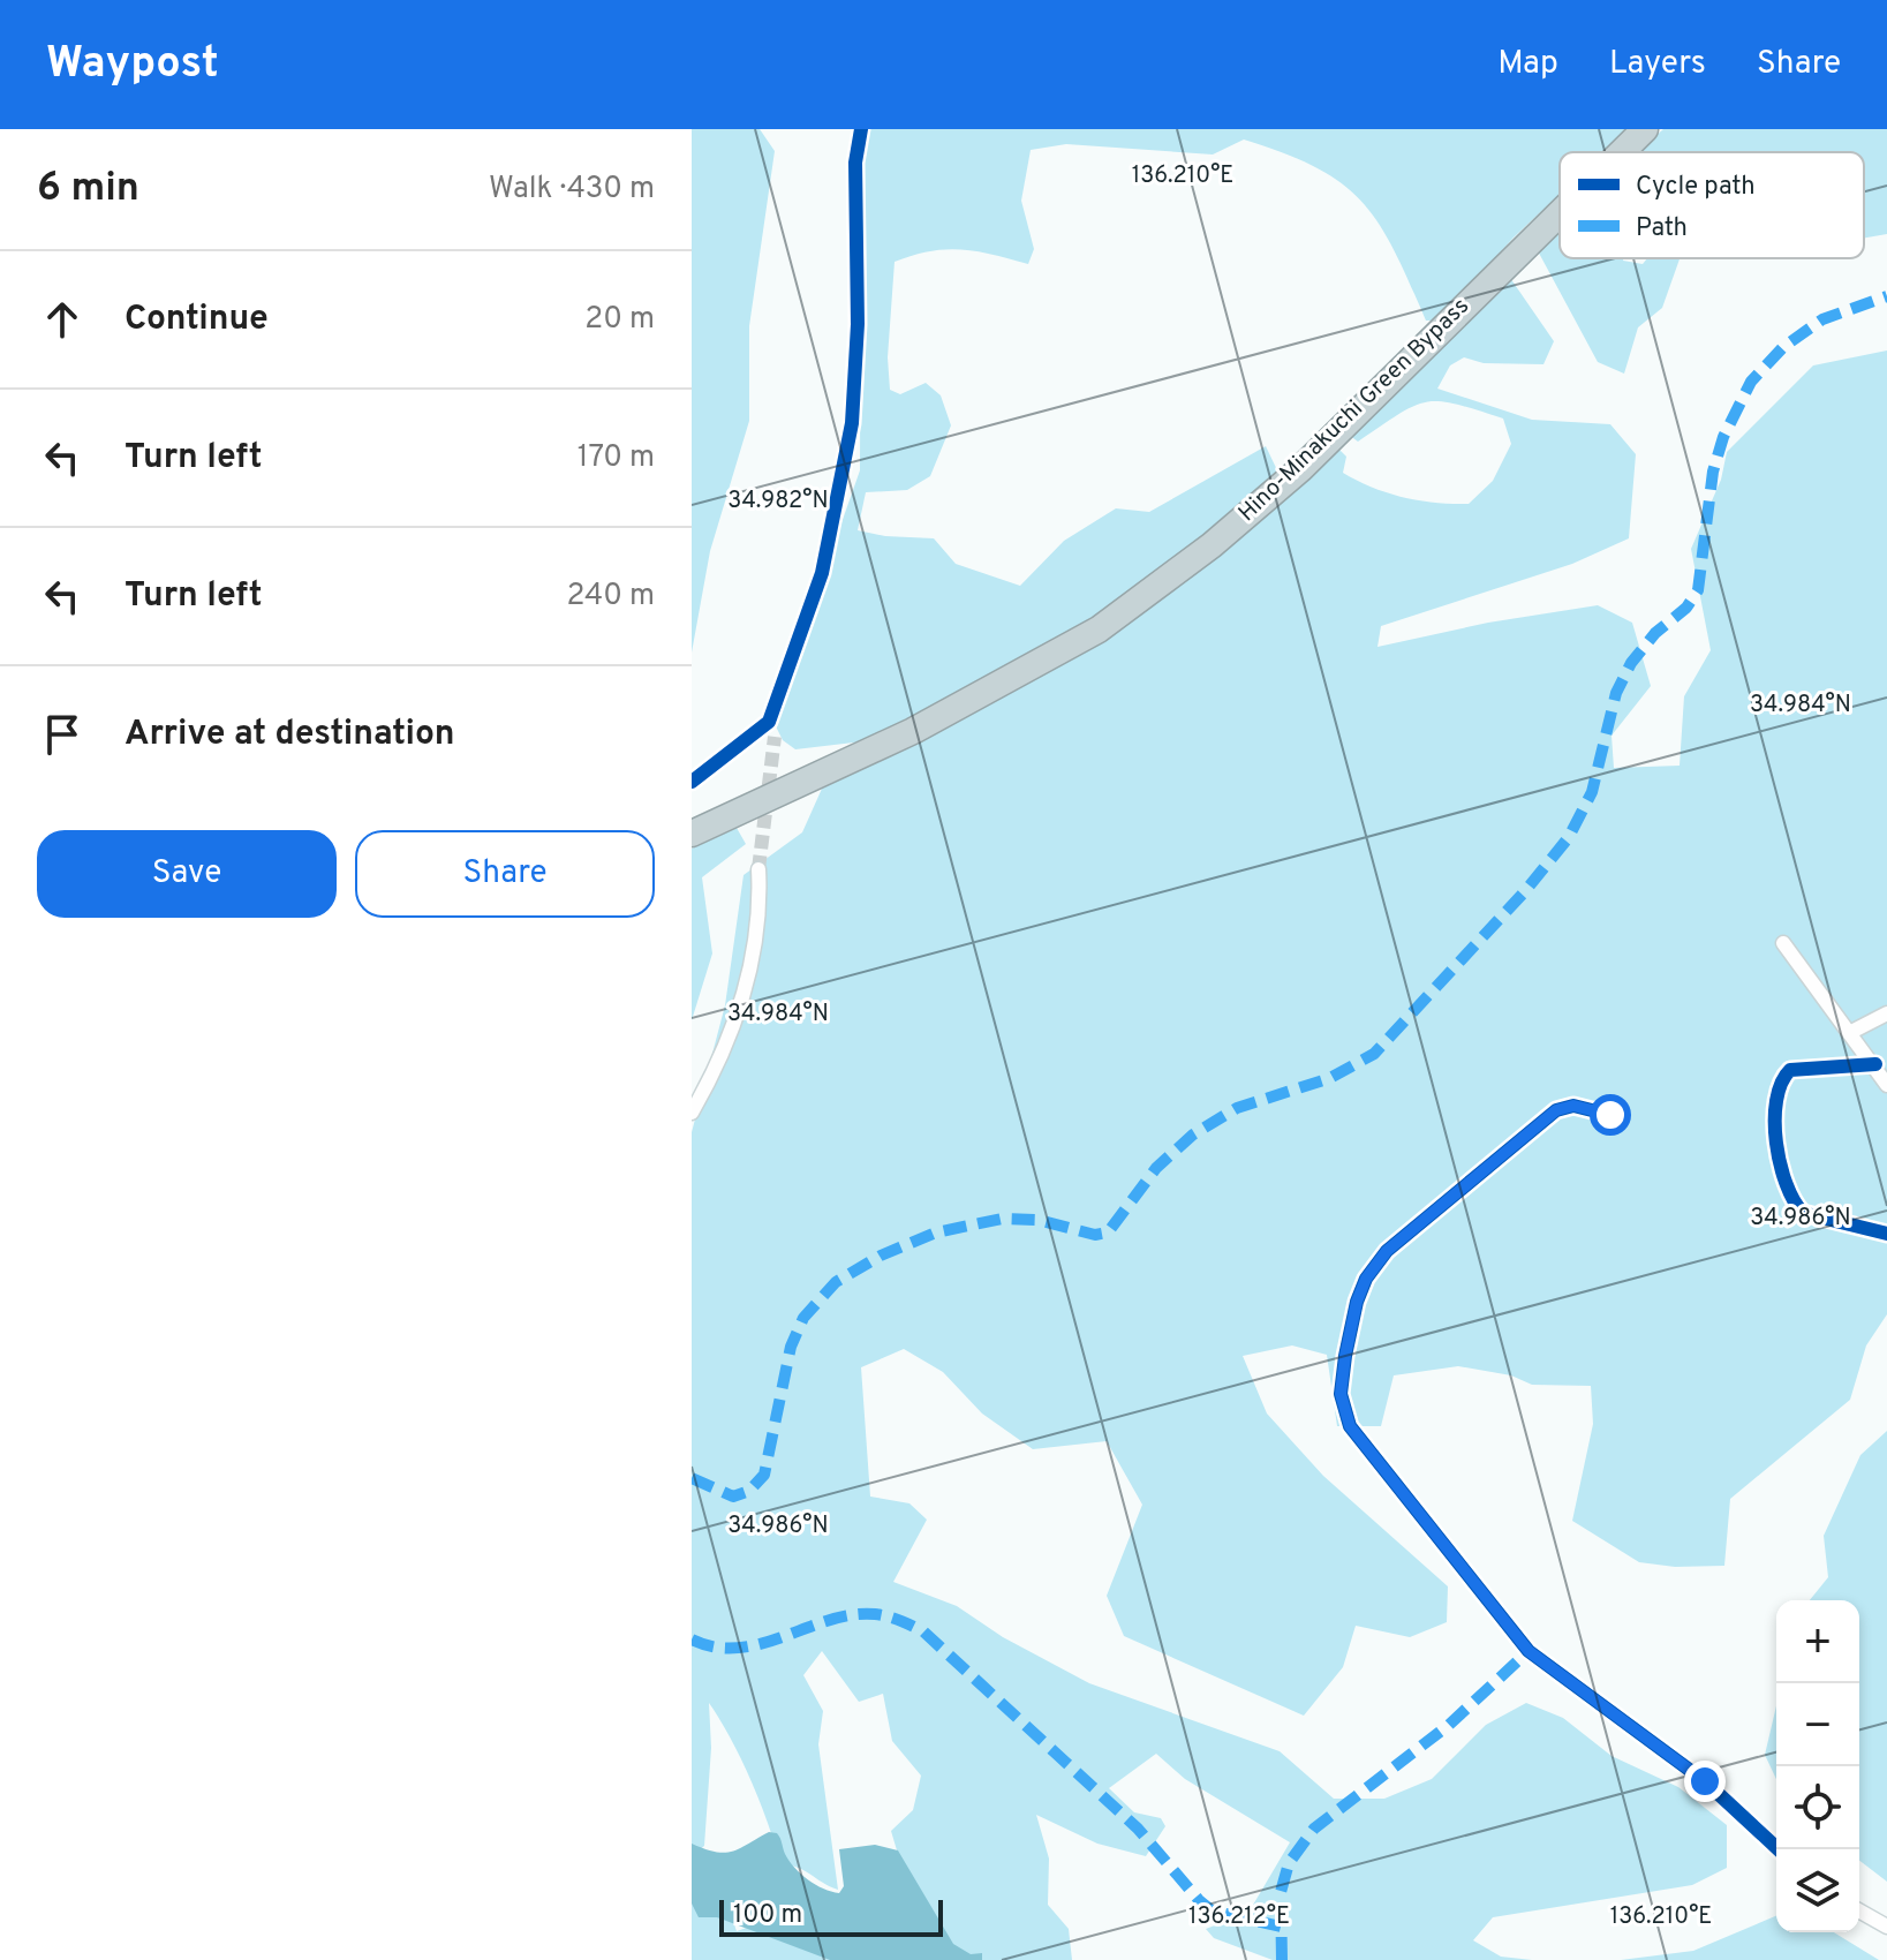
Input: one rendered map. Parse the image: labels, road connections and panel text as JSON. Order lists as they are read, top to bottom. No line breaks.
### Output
{"streets":{"highway":["Hino-Minakuchi Green Bypass"]},"legend":["Cycle path","Path"],"scale_bar":"100 m","page":{"header":"Waypost","nav":["Map","Layers","Share"],"heading":["6 min","Walk · 430 m"],"list":[["Continue","20 m"],["Turn left","170 m"],["Turn left","240 m"],"Arrive at destination"],"buttons":["Save","Share"],"map_buttons":["+","−"],"scale":"100 m"},"coordinates":["136.210°E","34.982°N","34.984°N","34.986°N","136.212°E"]}
